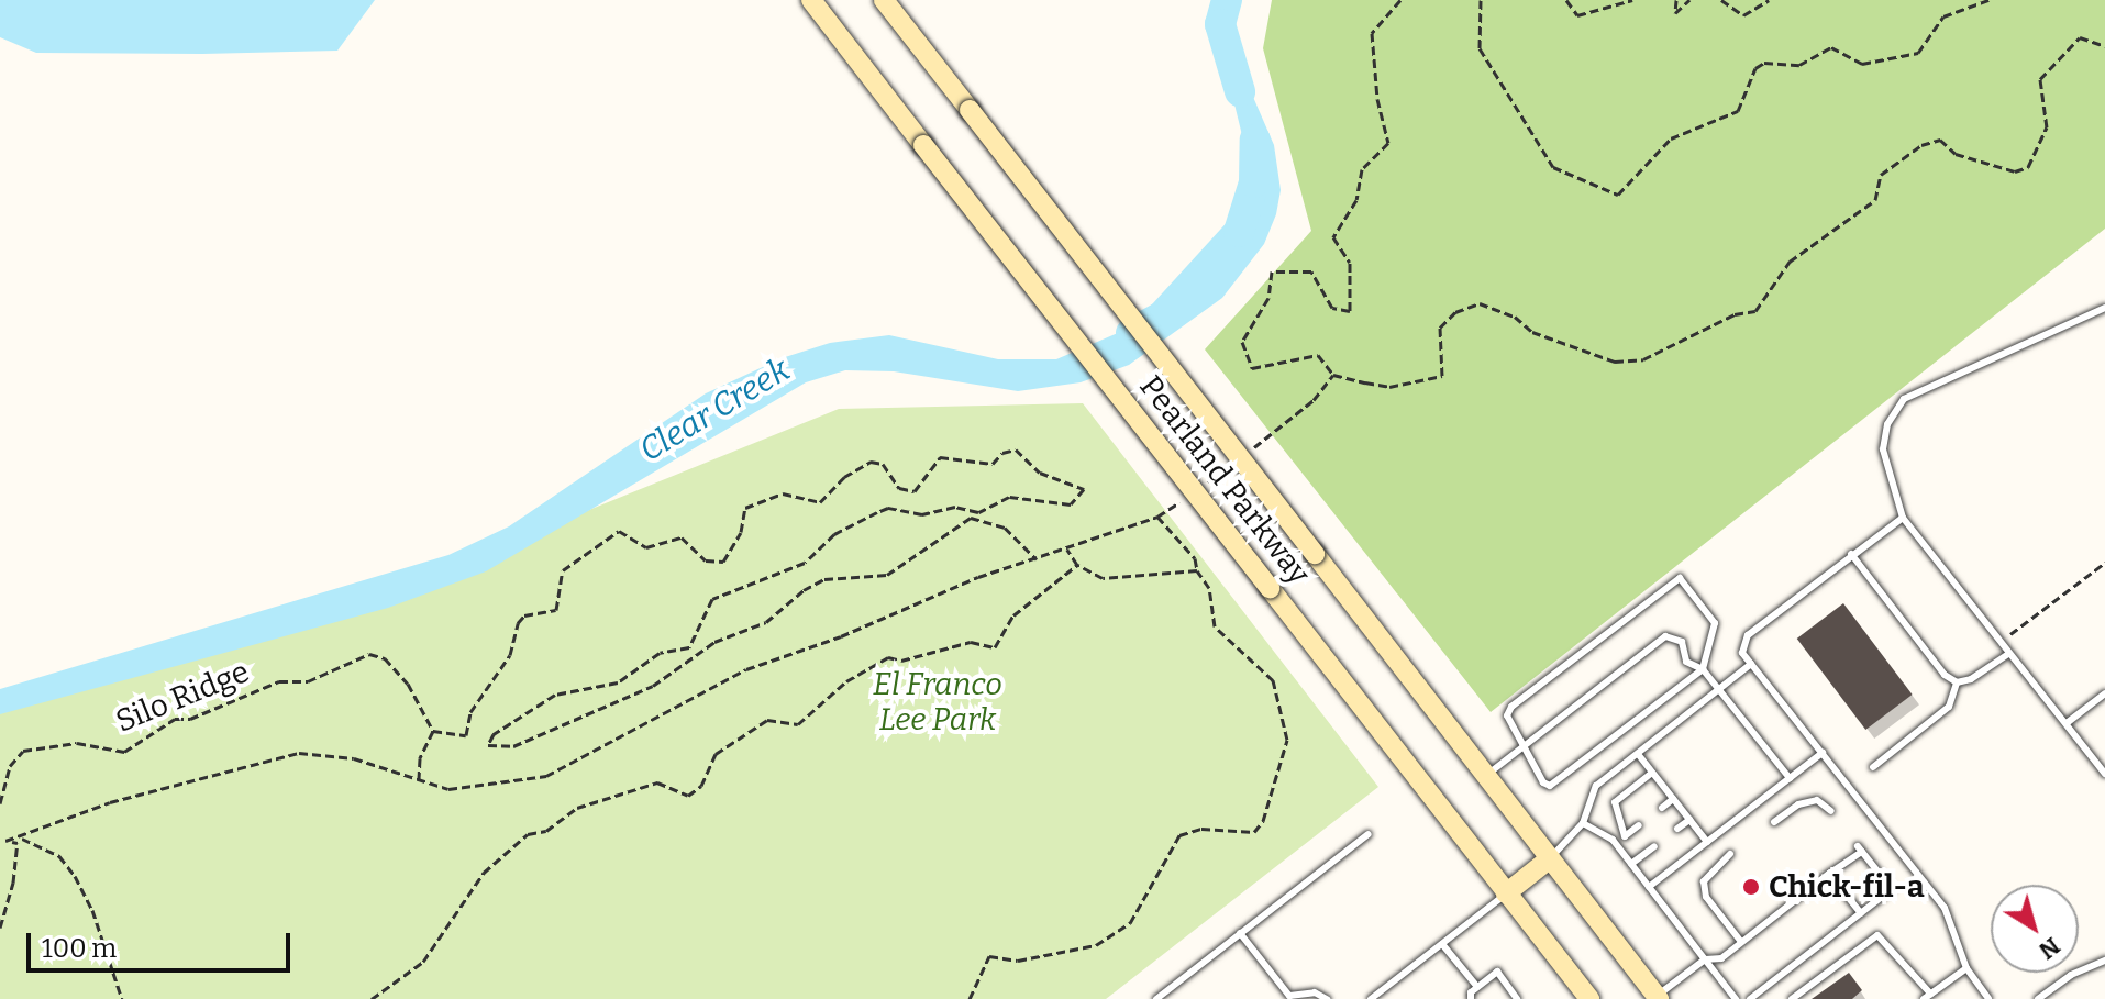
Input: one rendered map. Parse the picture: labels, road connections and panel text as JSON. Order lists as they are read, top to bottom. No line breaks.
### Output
{"streets":{"main road":["Pearland Parkway"],"path":["Silo Ridge"]},"water":["Clear Creek"],"parks":["El Franco Lee Park"],"places":["Chick-fil-a"],"scale_bar":"100 m","north":"bottom right"}
